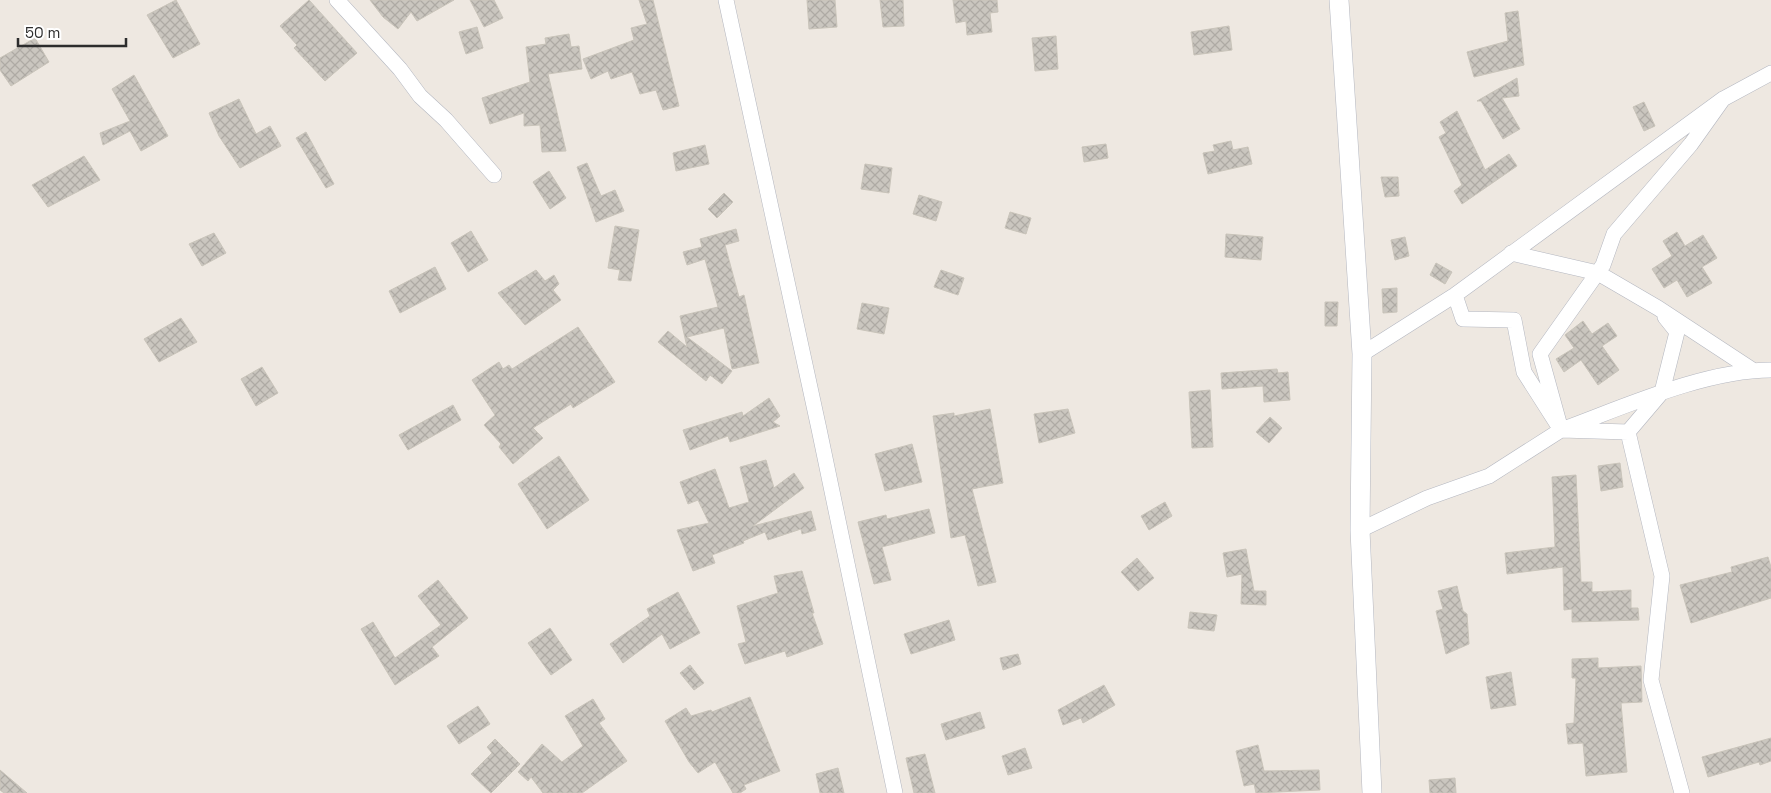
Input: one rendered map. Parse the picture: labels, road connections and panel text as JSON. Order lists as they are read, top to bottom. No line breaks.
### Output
{"scale_bar":"50 m"}
